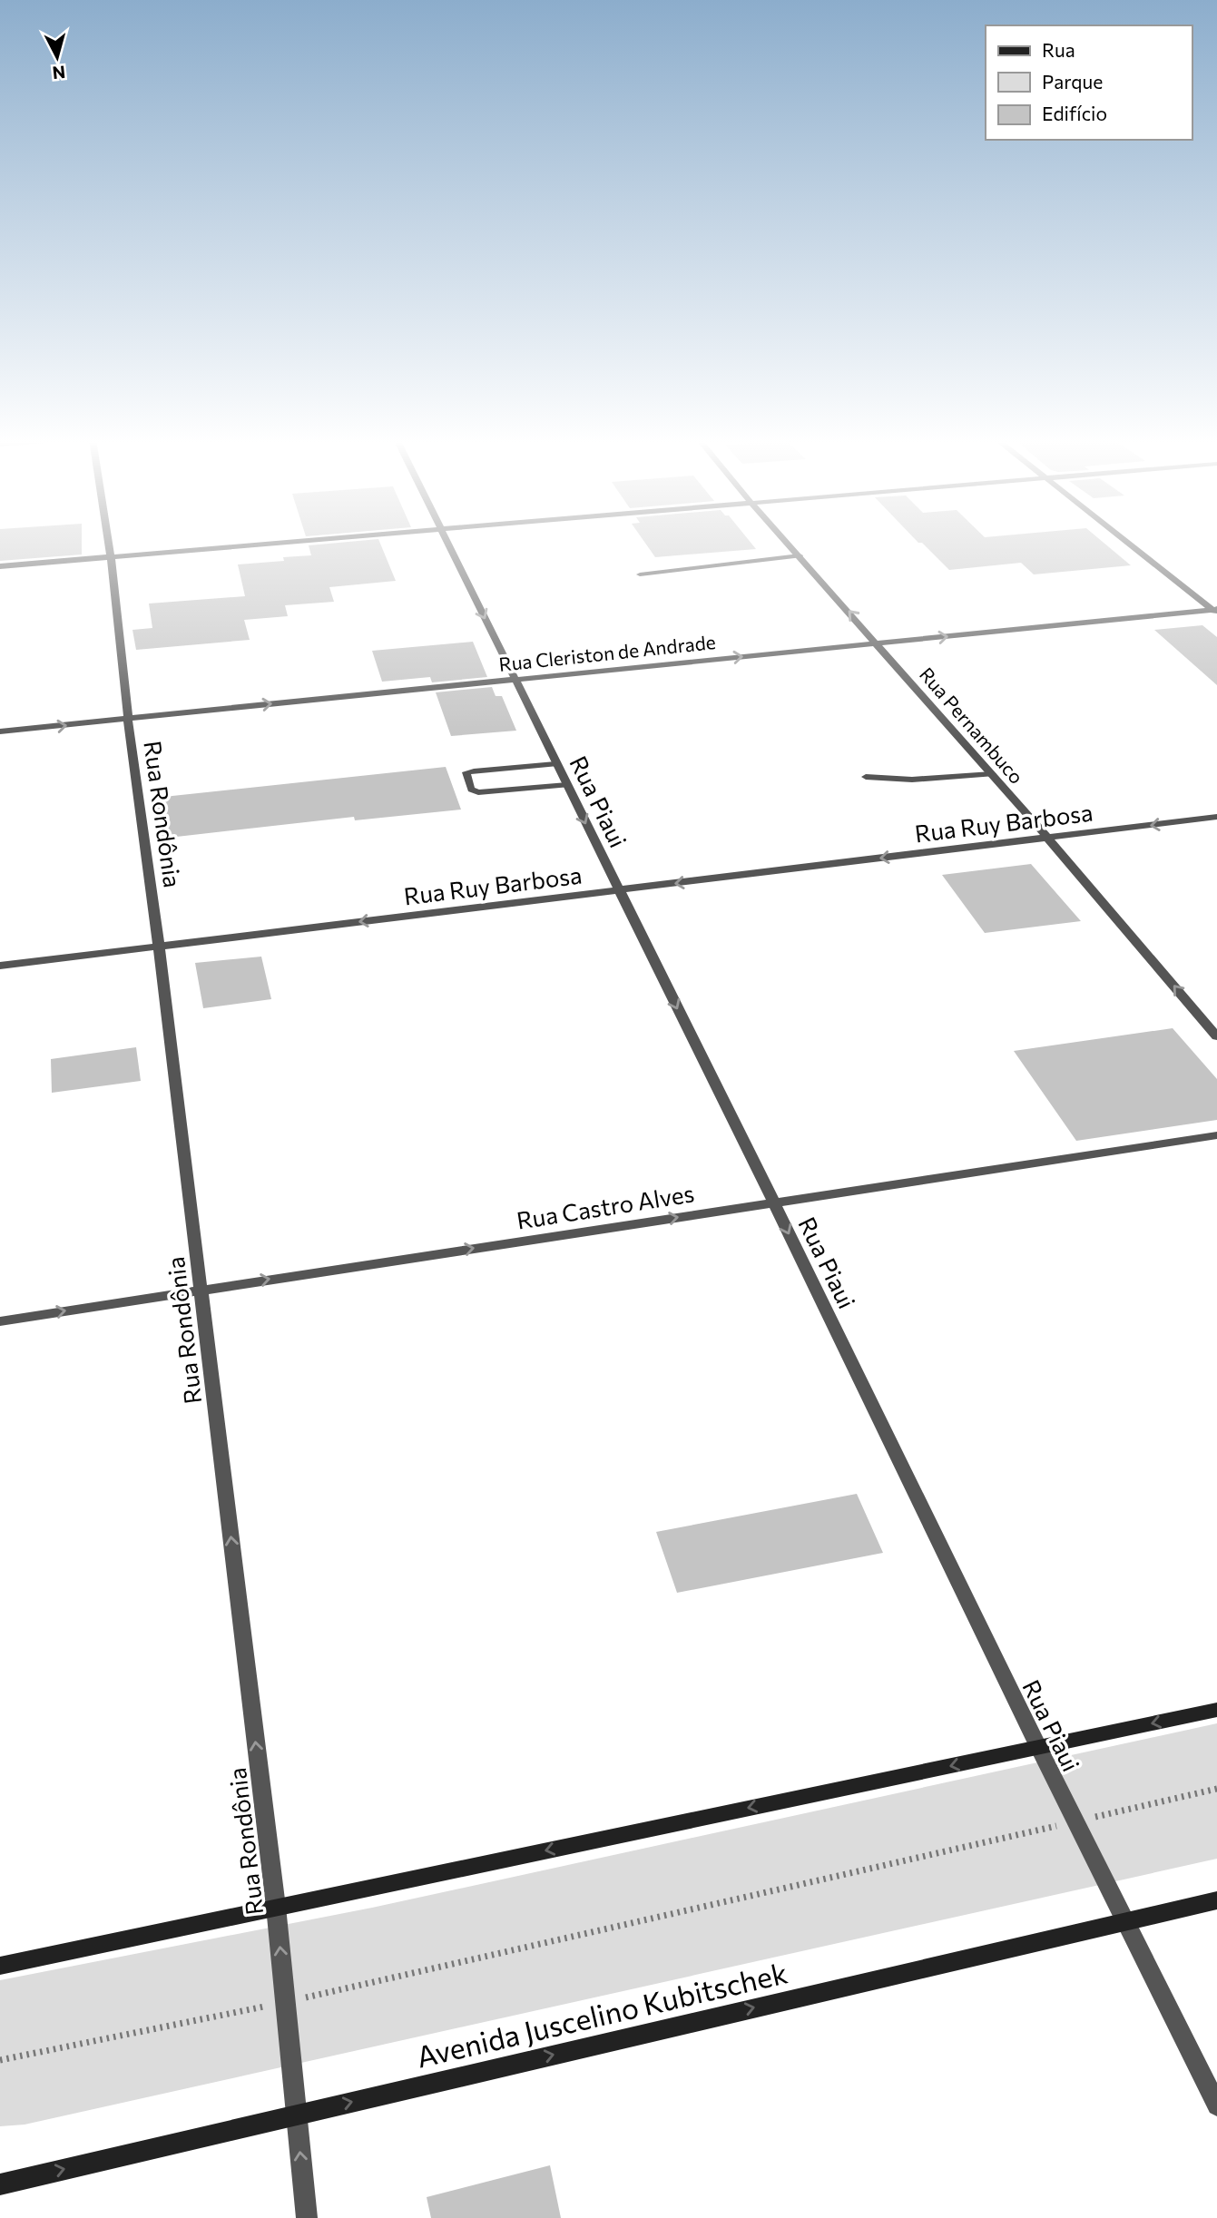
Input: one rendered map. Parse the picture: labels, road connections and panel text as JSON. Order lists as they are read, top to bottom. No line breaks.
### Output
{"streets":{"main road":["Avenida Juscelino Kubitschek"],"street":["Rua Cleriston de Andrade","Rua Pernambuco","Rua Piaui","Rua Rondônia","Rua Ruy Barbosa","Rua Castro Alves"]},"crossings":[["Rua Cleriston de Andrade","Rua Pernambuco"],["Rua Cleriston de Andrade","Rua Piaui"],["Rua Cleriston de Andrade","Rua Rondônia"],["Rua Pernambuco","Rua Ruy Barbosa"],["Rua Piaui","Rua Ruy Barbosa"],["Rua Piaui","Rua Castro Alves"],["Rua Piaui","Avenida Juscelino Kubitschek"],["Rua Rondônia","Rua Ruy Barbosa"],["Rua Rondônia","Rua Castro Alves"],["Rua Rondônia","Avenida Juscelino Kubitschek"]],"one_way":["Rua Cleriston de Andrade","Rua Pernambuco","Rua Piaui","Rua Rondônia","Rua Ruy Barbosa","Rua Castro Alves","Avenida Juscelino Kubitschek"],"legend":["Rua","Parque","Edifício"],"north":"bottom"}
